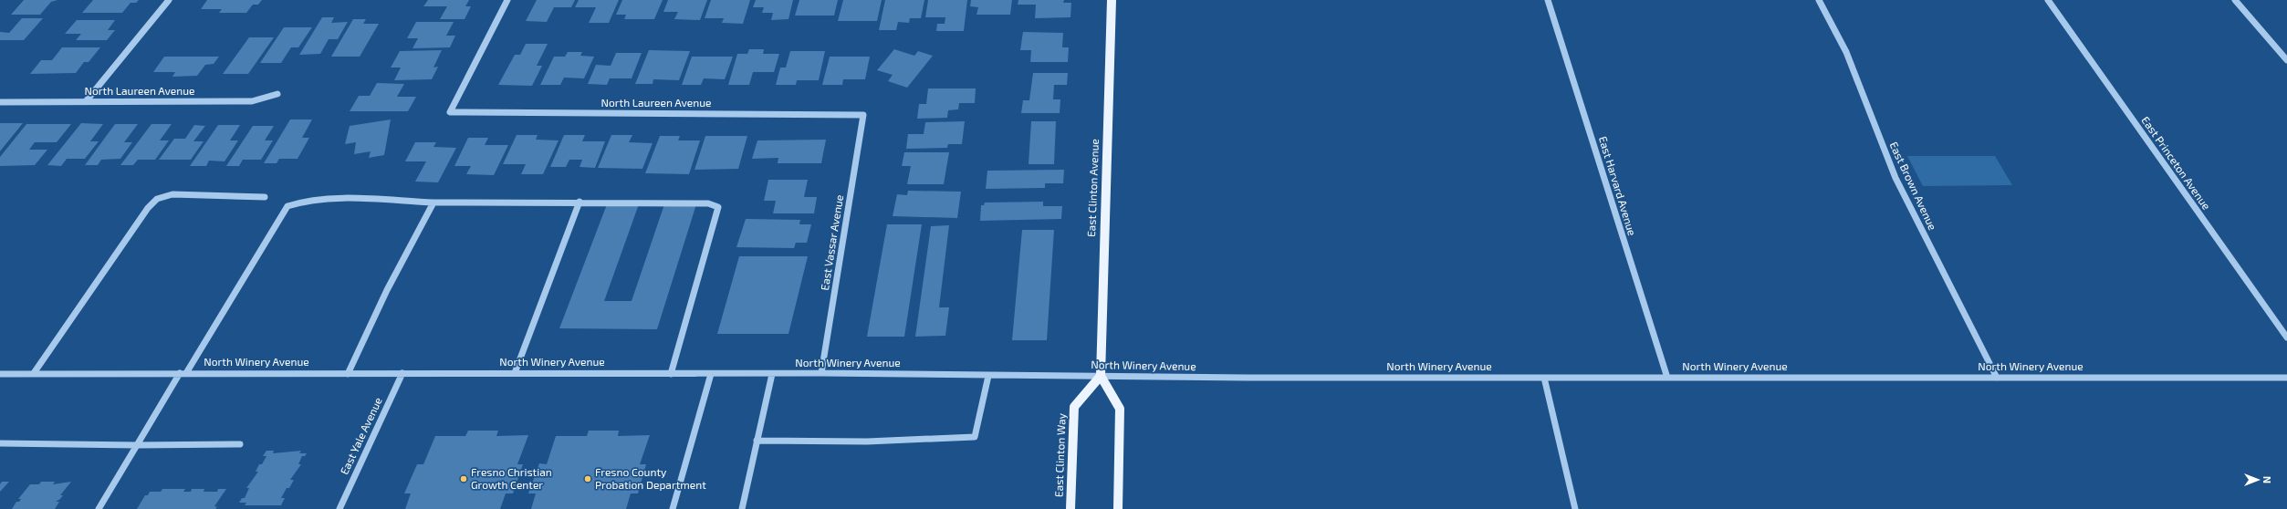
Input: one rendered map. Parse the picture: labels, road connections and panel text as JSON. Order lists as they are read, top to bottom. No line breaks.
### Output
{"streets":{"main road":["East Clinton Avenue","East Clinton Way"],"street":["North Laureen Avenue","East Princeton Avenue","East Harvard Avenue","East Brown Avenue","East Vassar Avenue","North Winery Avenue","East Yale Avenue"]},"crossings":[["North Laureen Avenue","East Vassar Avenue"],["East Harvard Avenue","North Winery Avenue"],["East Brown Avenue","North Winery Avenue"],["East Clinton Avenue","North Winery Avenue"],["East Clinton Avenue","East Clinton Way"],["East Vassar Avenue","North Winery Avenue"],["North Winery Avenue","East Yale Avenue"],["North Winery Avenue","East Clinton Way"]],"places":["Fresno Christian Growth Center","Fresno County Probation Department"],"north":"right"}
